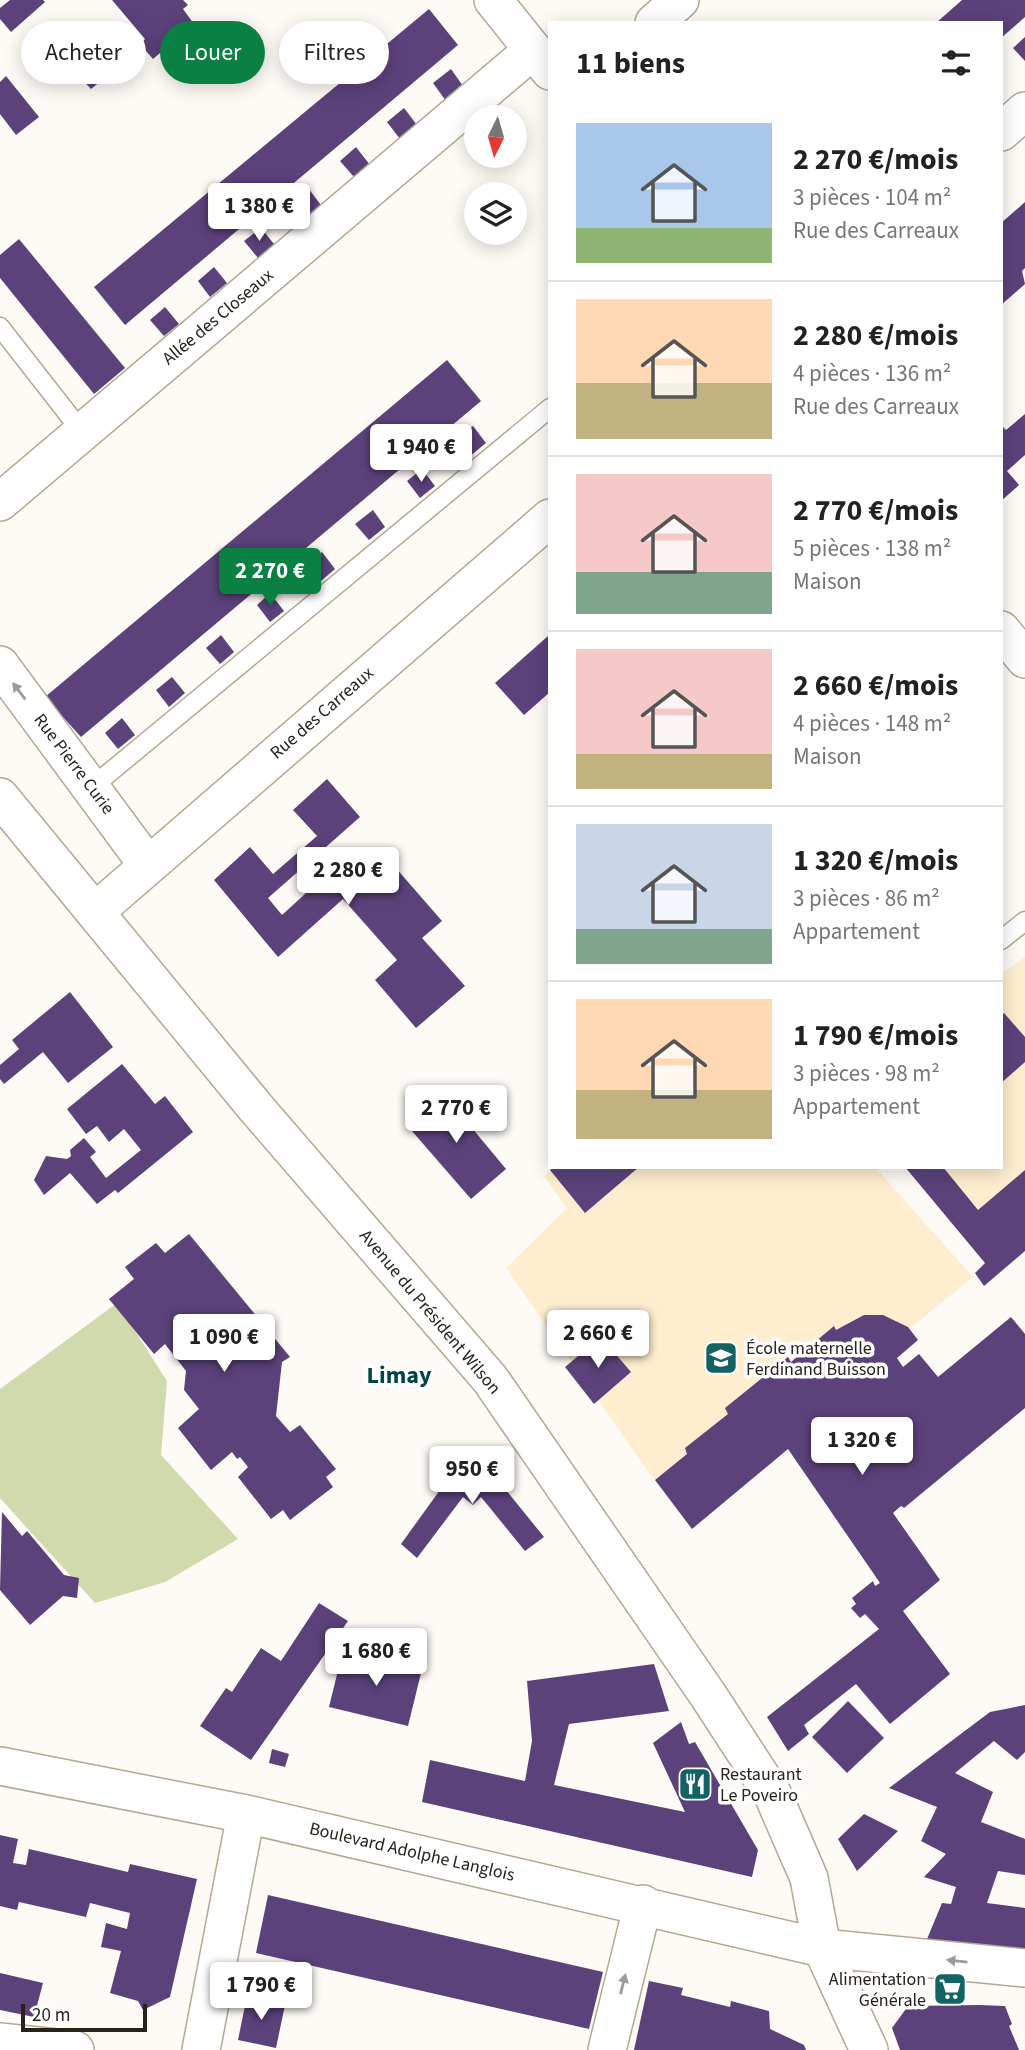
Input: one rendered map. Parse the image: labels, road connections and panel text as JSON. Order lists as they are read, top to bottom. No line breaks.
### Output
{"streets":{"street":["Allée des Closeaux","Rue des Carreaux","Rue Pierre Curie","Avenue du Président Wilson","Boulevard Adolphe Langlois"]},"crossings":[["Rue des Carreaux","Rue Pierre Curie"],["Rue des Carreaux","Avenue du Président Wilson"],["Avenue du Président Wilson","Boulevard Adolphe Langlois"]],"one_way":["Rue Pierre Curie"],"districts":["Limay"],"places":{"school or university":["École maternelle Ferdinand Buisson"],"restaurant":["Restaurant Le Poveiro"],"supermarket":["Alimentation Générale"]},"scale_bar":"20 m","north":"bottom","page":{"chip":["Acheter","Louer","Filtres"],"heading":"11 biens","list":[{"name":"2 270 €/mois","note":"3 pièces · 104 m² · Rue des Carreaux"},{"name":"2 280 €/mois","note":"4 pièces · 136 m² · Rue des Carreaux"},{"name":"2 770 €/mois","note":"5 pièces · 138 m² · Maison"},{"name":"2 660 €/mois","note":"4 pièces · 148 m² · Maison"},{"name":"1 320 €/mois","note":"3 pièces · 86 m² · Appartement"},{"name":"1 790 €/mois","note":"3 pièces · 98 m² · Appartement"}],"price":["1 380 €","1 940 €","2 270 €","2 280 €","2 770 €","2 660 €","1 090 €","1 320 €","950 €","1 680 €","1 790 €"],"scale":"20 m"}}
